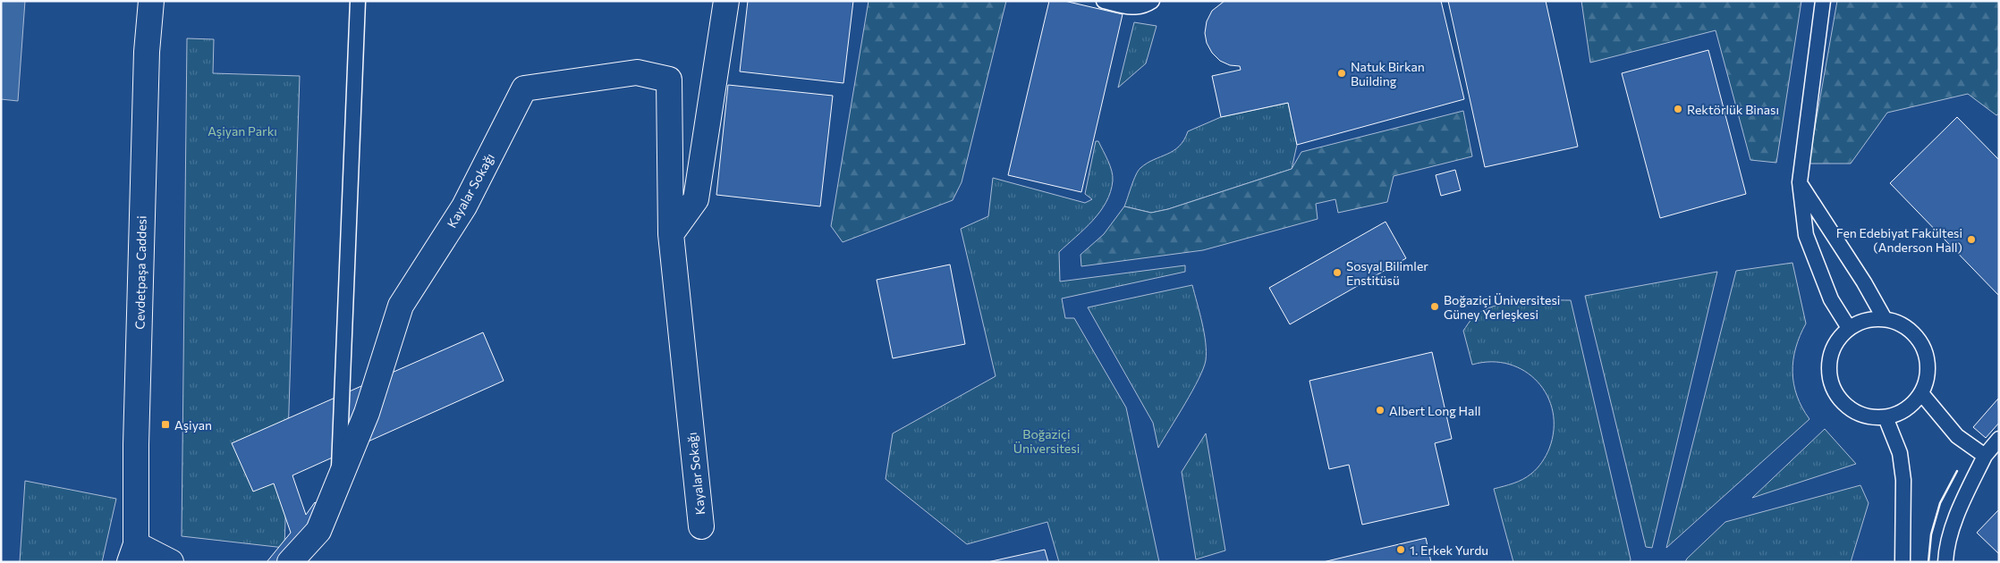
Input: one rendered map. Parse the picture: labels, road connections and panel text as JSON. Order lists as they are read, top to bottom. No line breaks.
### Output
{"streets":{"street":["Kayalar Sokağı","Cevdetpaşa Caddesi"]},"parks":["Aşiyan Parkı","Boğaziçi Üniversitesi"],"places":{"other":["Natuk Birkan Building","Rektörlük Binası","Fen Edebiyat Fakültesi (Anderson Hall)","Sosyal Bilimler Enstitüsü","Boğaziçi Üniversitesi Güney Yerleşkesi","Albert Long Hall","1. Erkek Yurdu"],"transit":["Aşiyan"]}}
